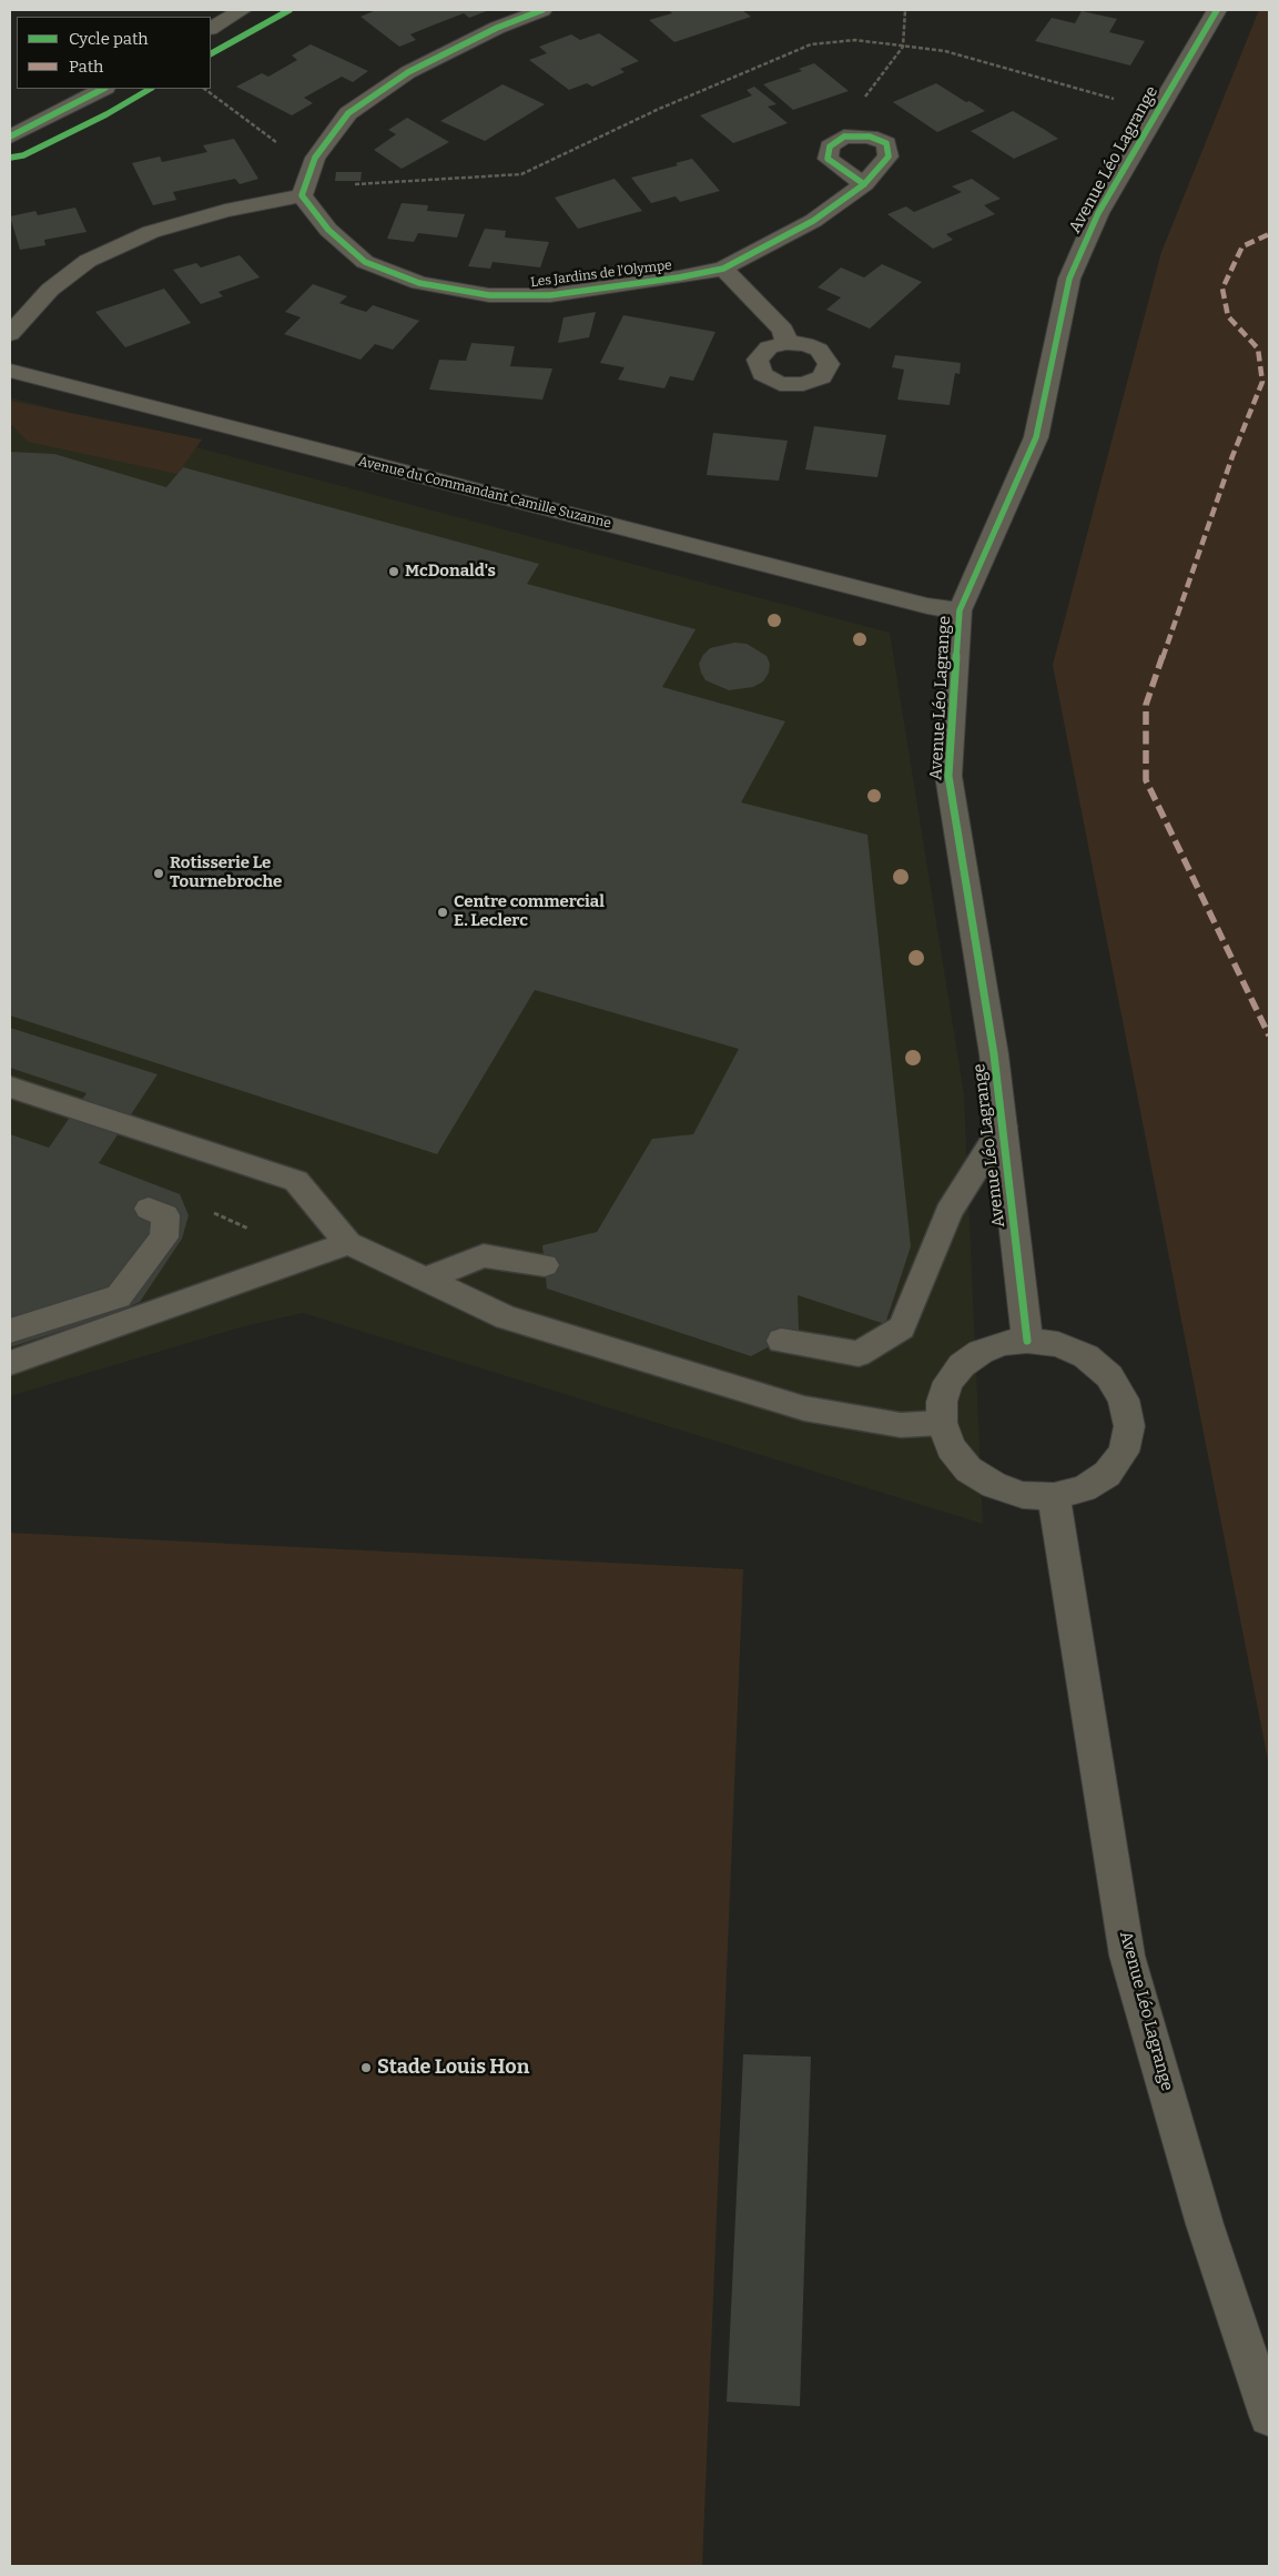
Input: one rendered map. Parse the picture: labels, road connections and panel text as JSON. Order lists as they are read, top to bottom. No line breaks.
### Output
{"streets":{"street":["Avenue Léo Lagrange","Les Jardins de l'Olympe","Avenue du Commandant Camille Suzanne"]},"crossings":[["Avenue Léo Lagrange","Avenue du Commandant Camille Suzanne"]],"places":["McDonald's","Rotisserie Le Tournebroche","Centre commercial E. Leclerc","Stade Louis Hon"],"legend":["Cycle path","Path"]}
